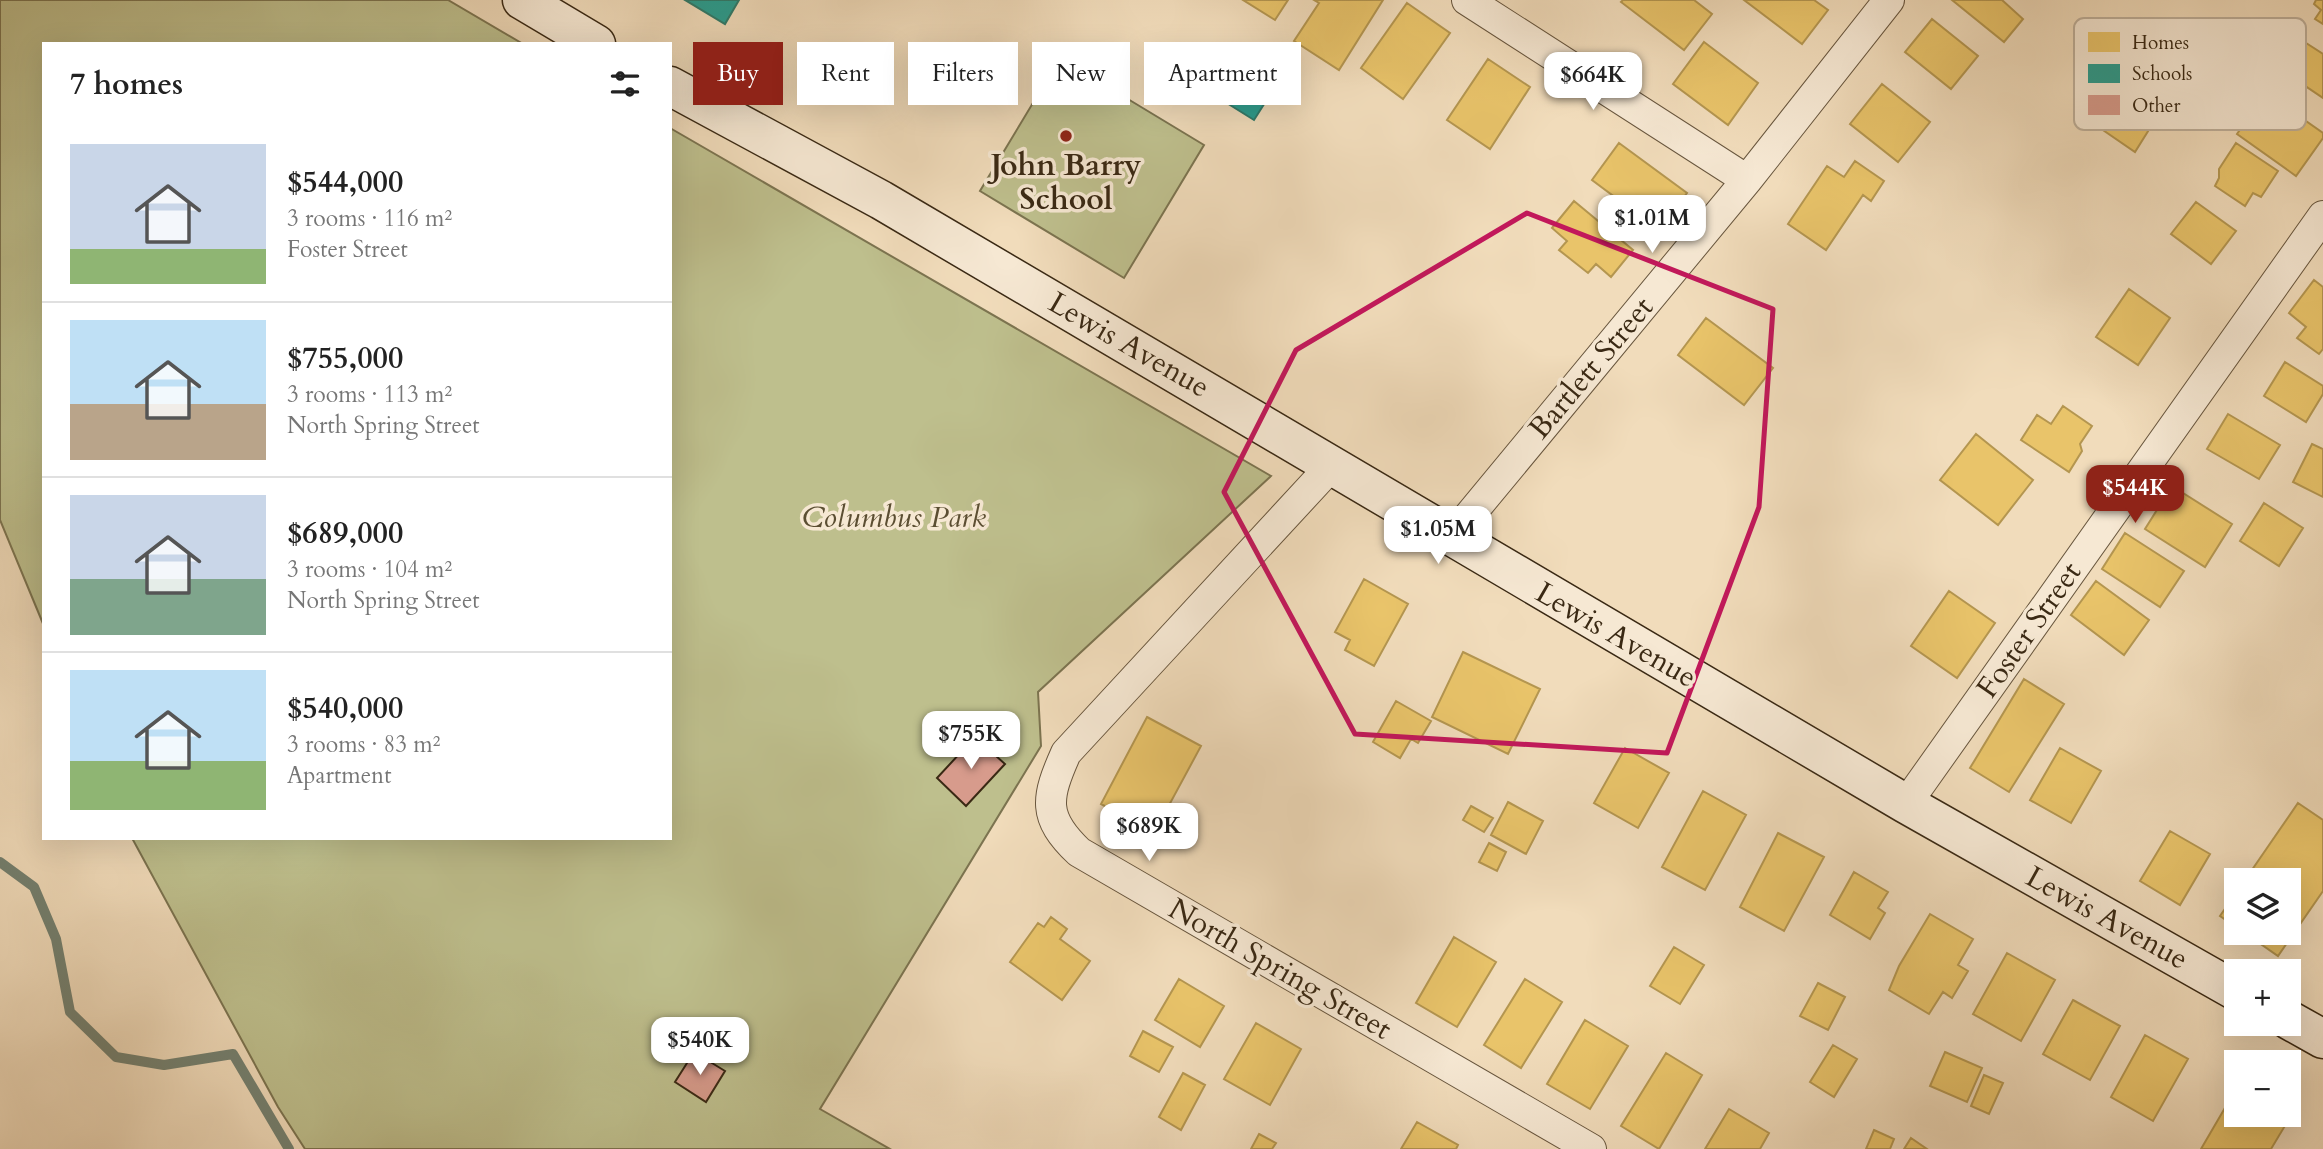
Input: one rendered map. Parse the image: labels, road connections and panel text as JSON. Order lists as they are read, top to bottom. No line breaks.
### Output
{"streets":{"main road":["Lewis Avenue"],"street":["Bartlett Street","Foster Street","North Spring Street"]},"crossings":[["Lewis Avenue","Bartlett Street"],["Lewis Avenue","Foster Street"],["Lewis Avenue","North Spring Street"]],"parks":["Columbus Park"],"places":["John Barry School"],"legend":["Homes","Schools","Other"],"page":{"chip":["Buy","Rent","Filters","New","Apartment"],"heading":"7 homes","price":["$664K","$1.01M","$544K","$1.05M","$755K","$689K","$540K"],"list":[{"name":"$544,000","note":"3 rooms · 116 m² · Foster Street"},{"name":"$755,000","note":"3 rooms · 113 m² · North Spring Street"},{"name":"$689,000","note":"3 rooms · 104 m² · North Spring Street"},{"name":"$540,000","note":"3 rooms · 83 m² · Apartment"}],"map_buttons":["+","−"]}}
